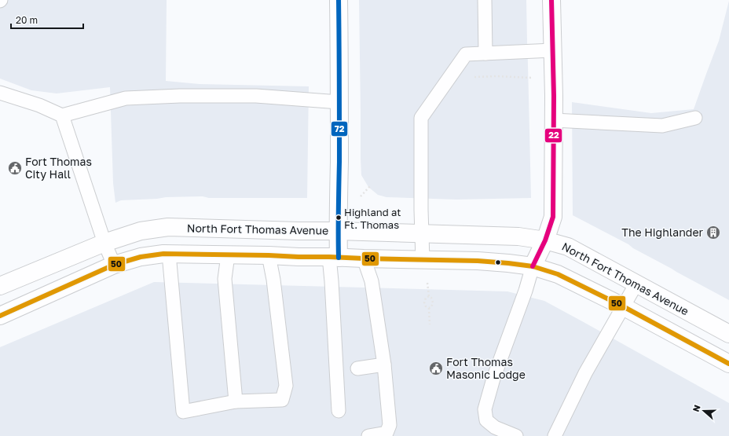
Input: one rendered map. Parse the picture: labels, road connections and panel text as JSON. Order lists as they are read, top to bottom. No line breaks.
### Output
{"streets":{"main road":["North Fort Thomas Avenue"]},"places":{"public building":["Fort Thomas City Hall","Fort Thomas Masonic Lodge"],"other":["Highland at Ft. Thomas"],"building":["The Highlander"]},"lines":["transit line 72","transit line 22","transit line 50"],"scale_bar":"20 m","north":"left"}
